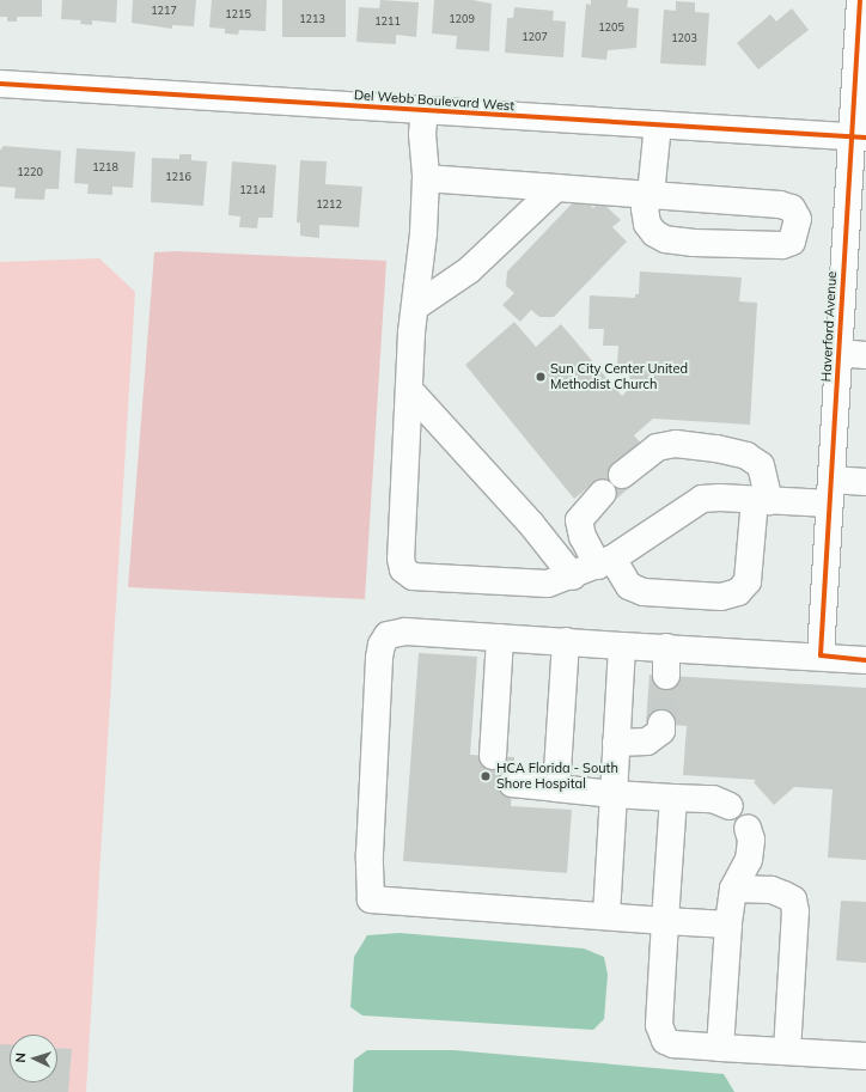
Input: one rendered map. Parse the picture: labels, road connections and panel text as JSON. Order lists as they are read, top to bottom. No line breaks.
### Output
{"streets":{"street":["Del Webb Boulevard West","Haverford Avenue"]},"crossings":[["Del Webb Boulevard West","Haverford Avenue"]],"places":["Sun City Center United Methodist Church","HCA Florida - South Shore Hospital"],"house_numbers":["1217","1215","1213","1209","1211","1205","1207","1203","1218","1220","1216","1214","1212"],"north":"left"}
